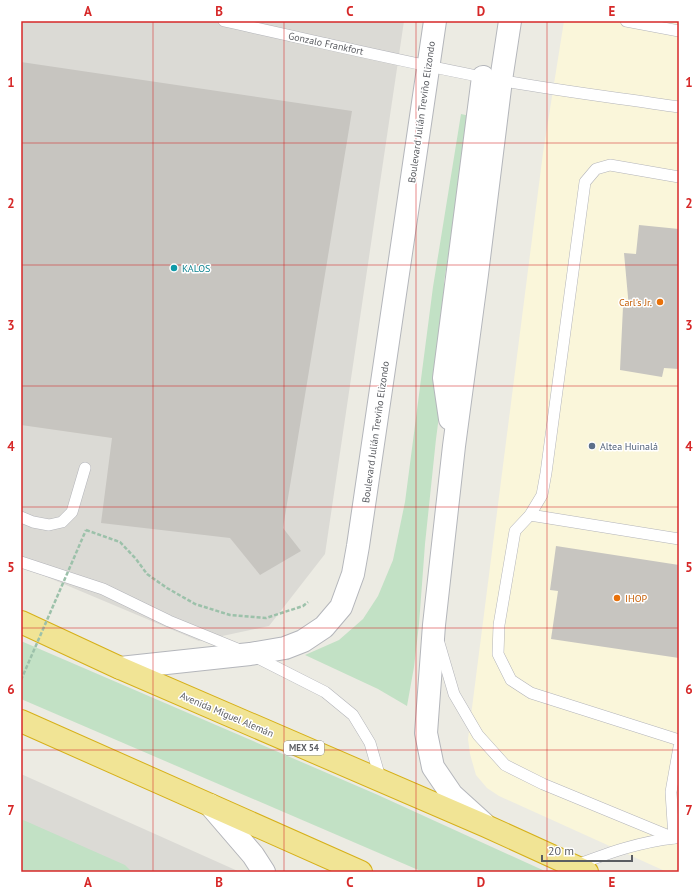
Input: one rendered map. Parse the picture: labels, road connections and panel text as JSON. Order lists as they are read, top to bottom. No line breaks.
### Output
{"streets":{"highway":["Avenida Miguel Alemán","MEX 54"],"main road":["Boulevard Julián Treviño Elizondo"],"lane":["Gonzalo Frankfort"]},"crossings":[["Gonzalo Frankfort","Boulevard Julián Treviño Elizondo"],["Boulevard Julián Treviño Elizondo","Avenida Miguel Alemán"]],"places":["KALOS","Carl's Jr.","Altea Huinalá","IHOP"],"scale_bar":"20 m","grid":{"columns":["A","B","C","D","E"],"rows":["1","2","3","4","5","6","7"]}}
